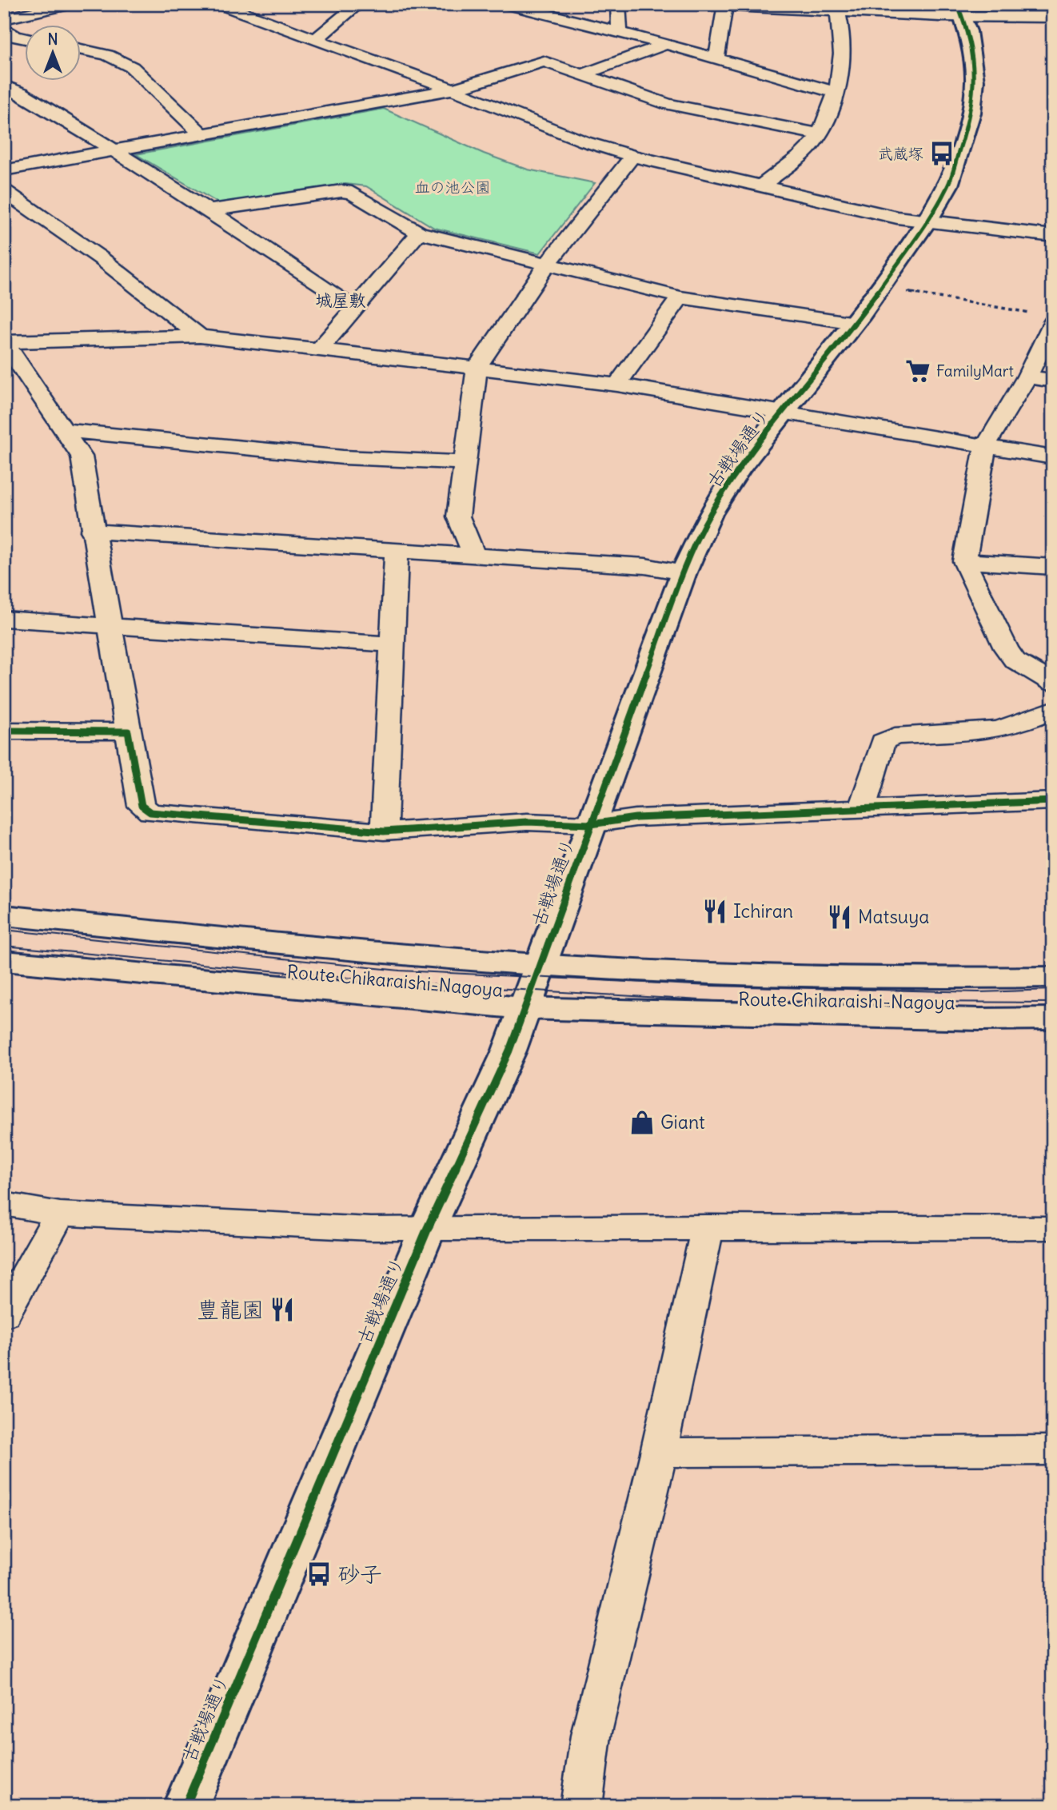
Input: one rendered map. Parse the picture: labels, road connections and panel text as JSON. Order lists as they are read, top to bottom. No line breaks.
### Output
{"streets":{"street":["古戦場通り","Route Chikaraishi-Nagoya"]},"crossings":[["古戦場通り","Route Chikaraishi-Nagoya"]],"districts":["城屋敷"],"parks":["血の池公園"],"places":{"bus stop":["武蔵塚","砂子"],"supermarket":["FamilyMart"],"restaurant":["Ichiran","Matsuya","豊龍園"],"shop":["Giant"]},"north":"top"}
